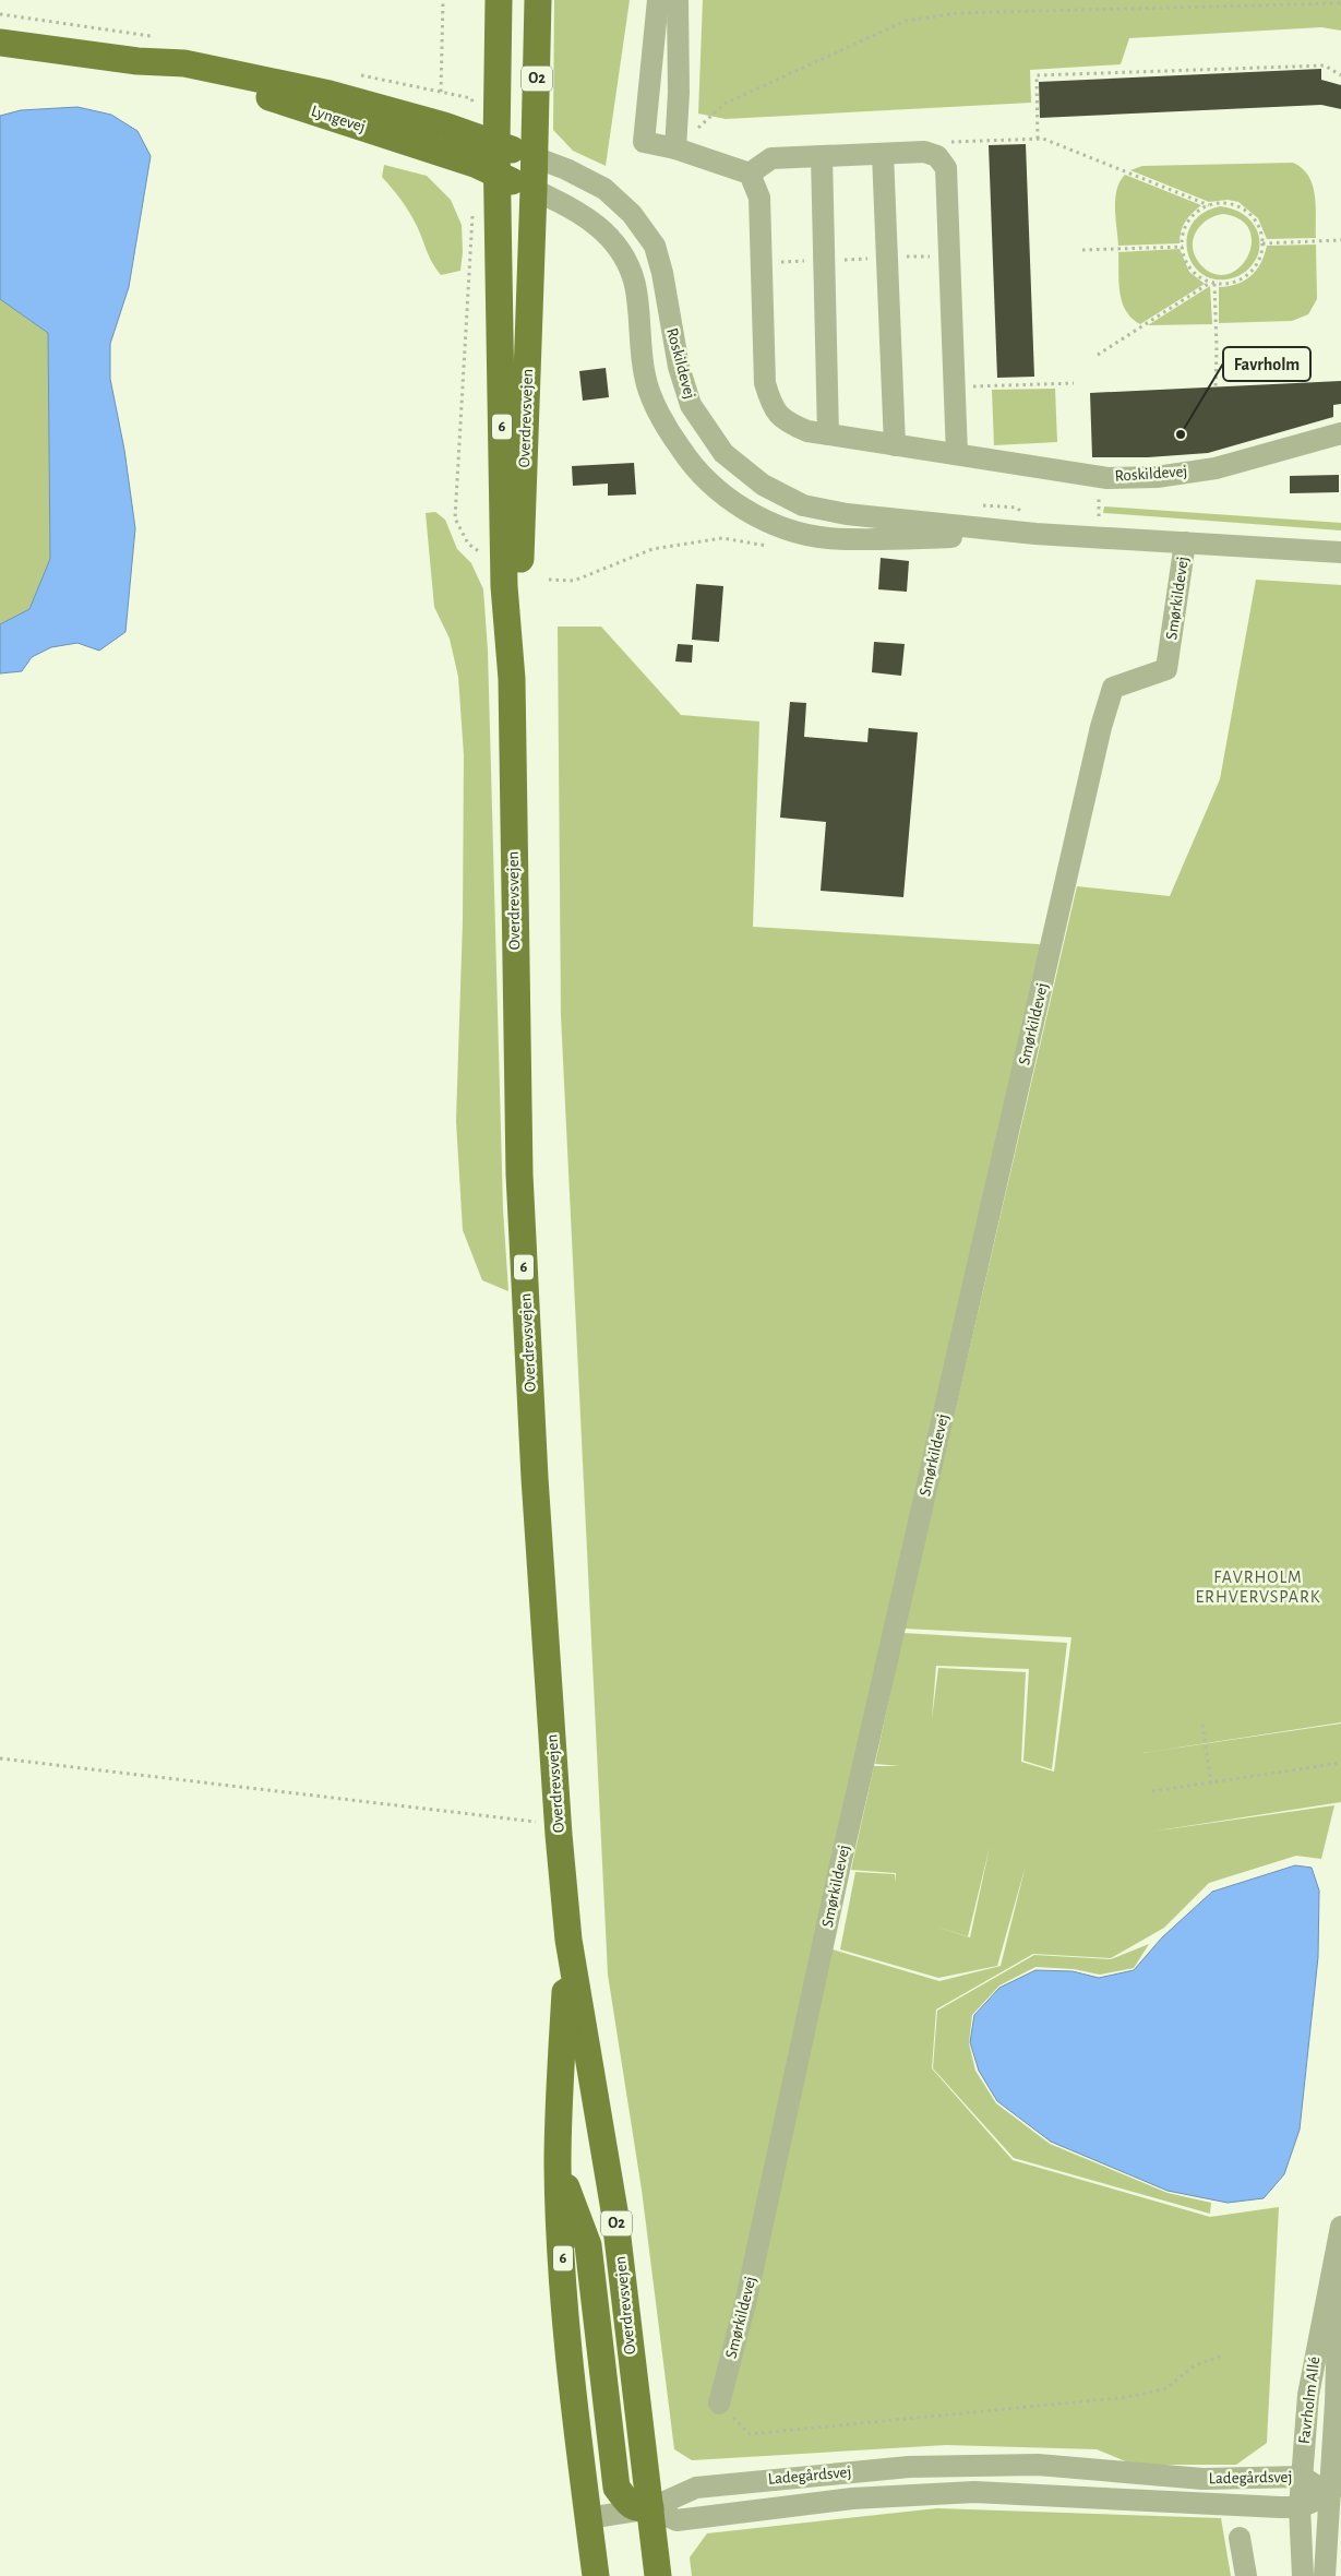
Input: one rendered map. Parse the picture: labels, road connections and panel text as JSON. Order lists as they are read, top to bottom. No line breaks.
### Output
{"streets":{"main road":["O2","Lyngevej","Overdrevsvejen","6"],"street":["Roskildevej","Smørkildevej","Favrholm Allé","Ladegårdsvej"]},"crossings":[["O2","Lyngevej"],["O2","Roskildevej"],["O2","Overdrevsvejen"],["Lyngevej","Roskildevej"],["Lyngevej","Overdrevsvejen"],["Roskildevej","Overdrevsvejen"],["Roskildevej","Smørkildevej"],["Overdrevsvejen","Ladegårdsvej"],["Favrholm Allé","Ladegårdsvej"]],"districts":["FAVRHOLM ERHVERVSPARK"],"places":["Favrholm"]}
